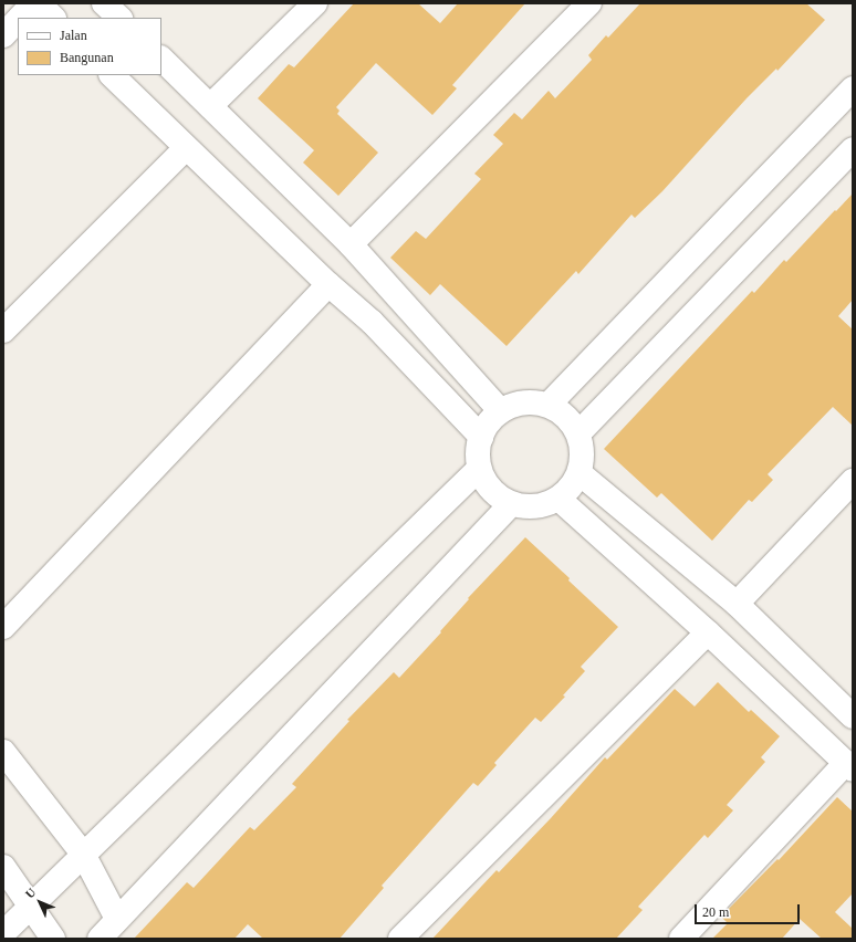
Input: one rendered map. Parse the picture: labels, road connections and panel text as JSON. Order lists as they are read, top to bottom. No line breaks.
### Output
{"legend":["Jalan","Bangunan"],"scale_bar":"20 m","north":"top left"}
